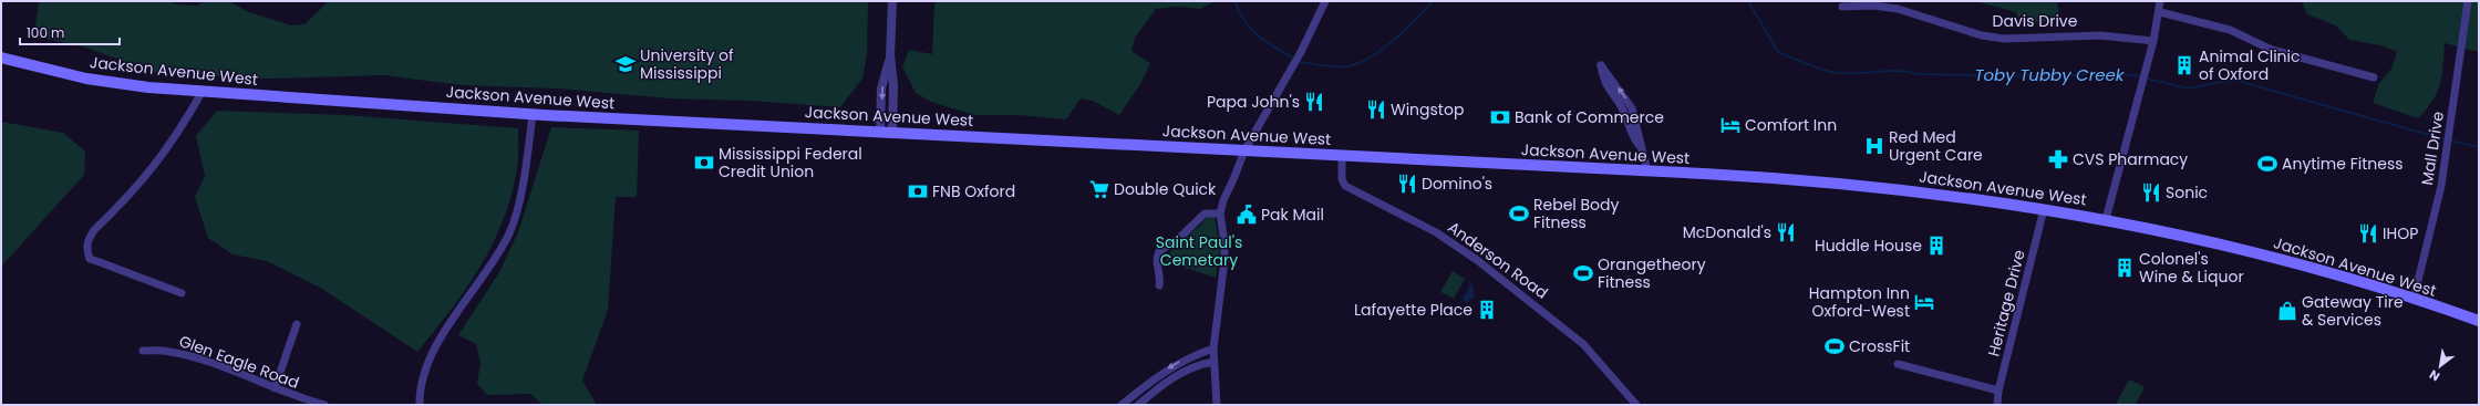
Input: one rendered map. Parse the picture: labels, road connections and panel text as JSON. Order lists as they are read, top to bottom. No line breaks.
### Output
{"streets":{"main road":["Jackson Avenue West"],"street":["Davis Drive","Mall Drive","Anderson Road","Heritage Drive","Glen Eagle Road"]},"crossings":[["Jackson Avenue West","Mall Drive"],["Jackson Avenue West","Anderson Road"],["Jackson Avenue West","Heritage Drive"]],"water":["Toby Tubby Creek"],"parks":["Saint Paul's Cemetary"],"places":{"school or university":["University of Mississippi"],"building":["Animal Clinic of Oxford","Huddle House","Colonel's Wine & Liquor","Lafayette Place"],"restaurant":["Papa John's","Wingstop","Domino's","Sonic","McDonald's","IHOP"],"bank":["Bank of Commerce","Mississippi Federal Credit Union","FNB Oxford"],"hotel":["Comfort Inn","Hampton Inn Oxford-West"],"hospital":["Red Med Urgent Care"],"pharmacy":["CVS Pharmacy"],"sports":["Anytime Fitness","Rebel Body Fitness","Orangetheory Fitness","CrossFit"],"supermarket":["Double Quick"],"public building":["Pak Mail"],"shop":["Gateway Tire & Services"]},"scale_bar":"100 m","north":"bottom left"}
